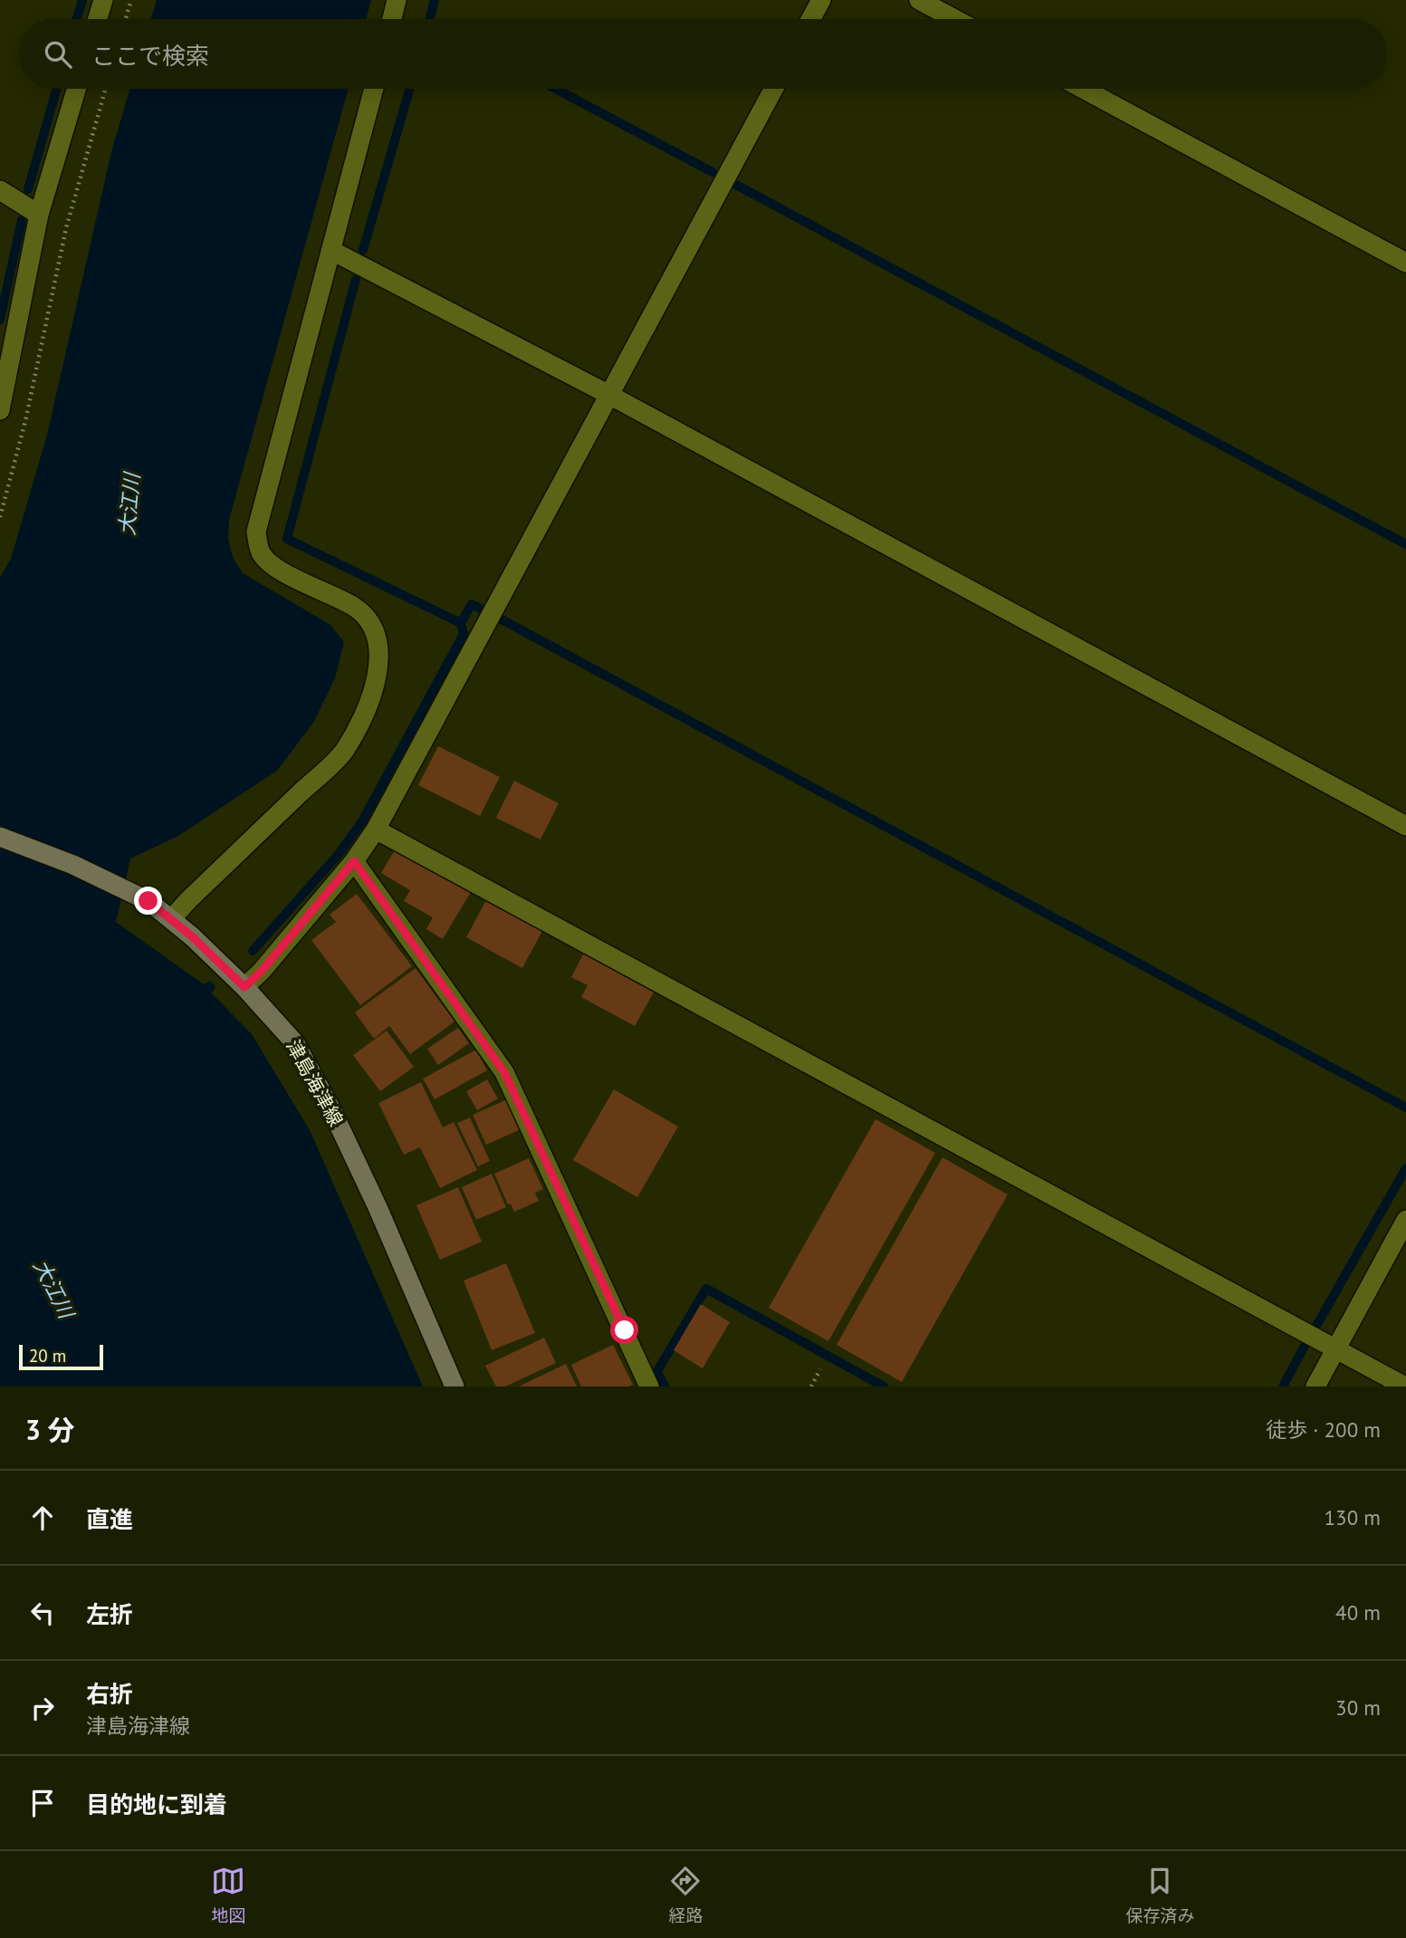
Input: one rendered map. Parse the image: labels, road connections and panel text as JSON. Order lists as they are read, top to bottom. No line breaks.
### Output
{"streets":{"main road":["津島海津線"]},"water":["大江川"],"scale_bar":"20 m","page":{"search":"ここで検索","scale":"20 m","heading":["3 分","徒歩 · 200 m"],"list":[["直進","130 m"],["左折","40 m"],["右折","津島海津線","30 m"],"目的地に到着"],"nav":["地図","経路","保存済み"]}}
